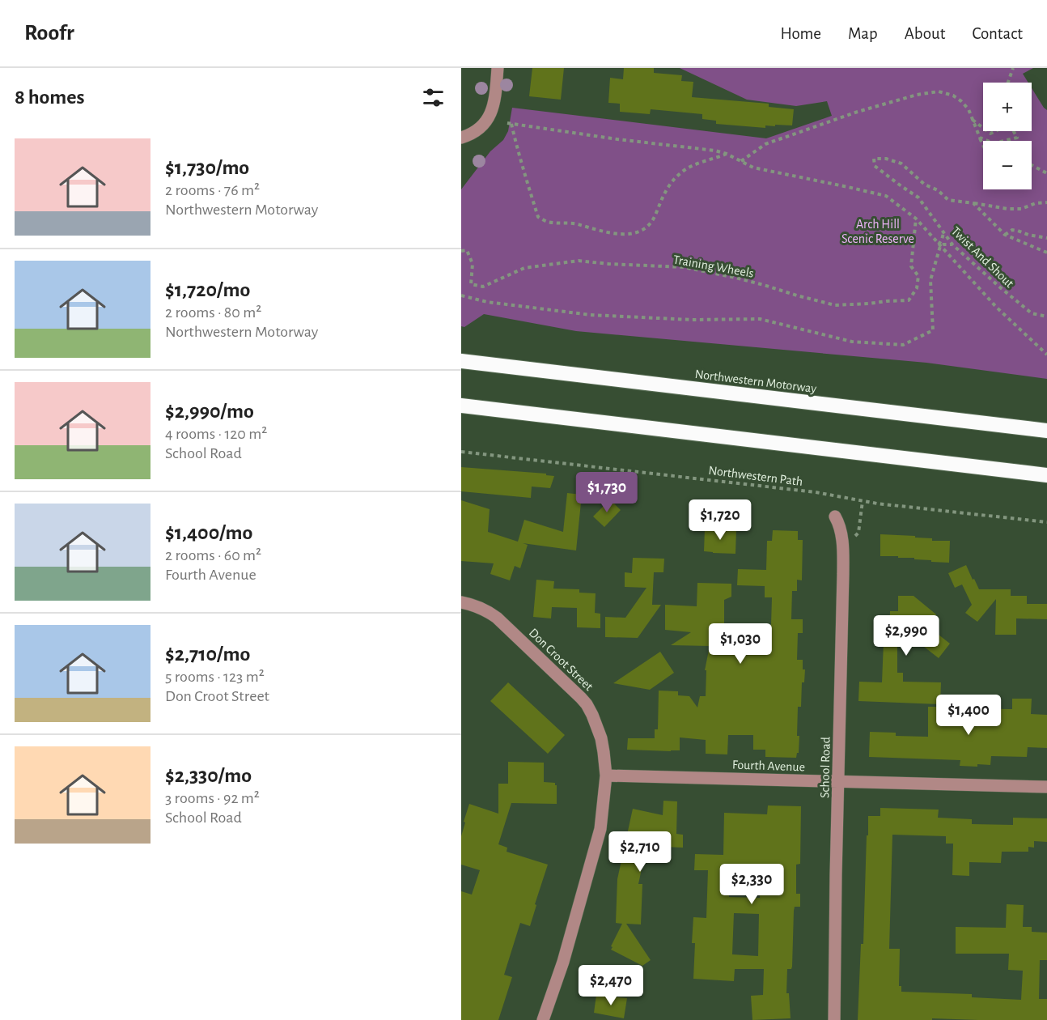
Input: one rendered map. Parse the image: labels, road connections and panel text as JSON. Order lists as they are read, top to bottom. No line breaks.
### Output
{"streets":{"highway":["Northwestern Motorway"],"street":["Don Croot Street","Fourth Avenue","School Road"],"path":["Twist And Shout","Training Wheels","Northwestern Path"]},"crossings":[["Don Croot Street","Fourth Avenue"],["Fourth Avenue","School Road"]],"parks":["Arch Hill Scenic Reserve"],"page":{"header":"Roofr","nav":["Home","Map","About","Contact"],"heading":"8 homes","map_buttons":["+","−"],"list":[{"name":"$1,730/mo","note":"2 rooms · 76 m² · Northwestern Motorway"},{"name":"$1,720/mo","note":"2 rooms · 80 m² · Northwestern Motorway"},{"name":"$2,990/mo","note":"4 rooms · 120 m² · School Road"},{"name":"$1,400/mo","note":"2 rooms · 60 m² · Fourth Avenue"},{"name":"$2,710/mo","note":"5 rooms · 123 m² · Don Croot Street"},{"name":"$2,330/mo","note":"3 rooms · 92 m² · School Road"}],"price":["$1,730","$1,720","$2,990","$1,030","$1,400","$2,710","$2,330","$2,470"]}}
